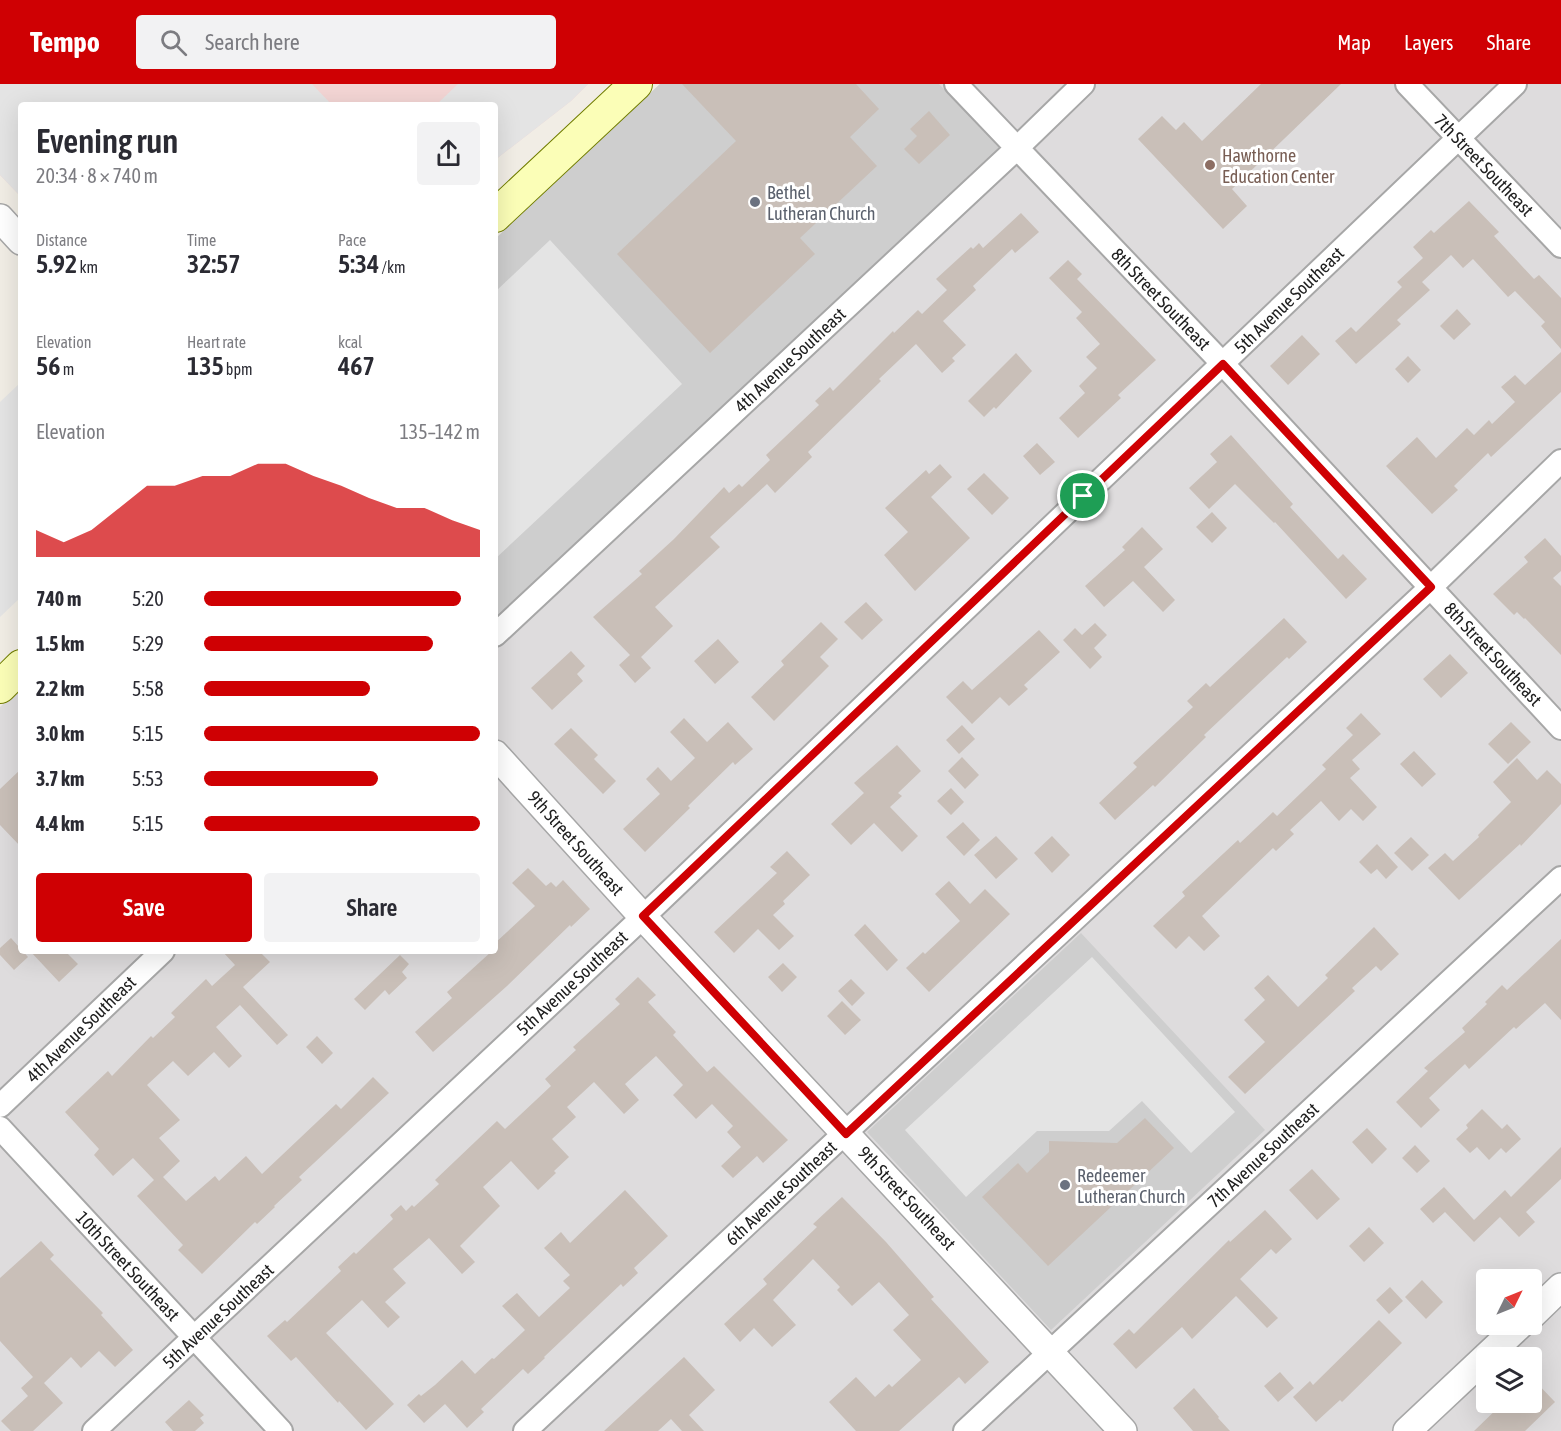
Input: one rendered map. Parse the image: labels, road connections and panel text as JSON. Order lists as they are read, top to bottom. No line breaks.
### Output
{"streets":{"street":["7th Street Southeast","8th Street Southeast","5th Avenue Southeast","4th Avenue Southeast","9th Street Southeast","7th Avenue Southeast","6th Avenue Southeast","10th Street Southeast"]},"crossings":[["7th Street Southeast","5th Avenue Southeast"],["8th Street Southeast","5th Avenue Southeast"],["8th Street Southeast","4th Avenue Southeast"],["8th Street Southeast","6th Avenue Southeast"],["5th Avenue Southeast","9th Street Southeast"],["5th Avenue Southeast","10th Street Southeast"],["9th Street Southeast","7th Avenue Southeast"],["9th Street Southeast","6th Avenue Southeast"]],"places":["Hawthorne Education Center","Bethel Lutheran Church","Redeemer Lutheran Church"],"north":"top right","page":{"header":"Tempo","search":"Search here","nav":["Map","Layers","Share"],"heading":["Evening run","20:34 · 8 × 740 m"],"stats":[["Distance","5.92 km"],["Time","32:57"],["Pace","5:34 /km"],["Elevation","56 m"],["Heart rate","135 bpm"],["kcal","467"]],"chart":["Elevation","135–142 m"],"list":[{"name":"740 m","note":"5:20"},{"name":"1.5 km","note":"5:29"},{"name":"2.2 km","note":"5:58"},{"name":"3.0 km","note":"5:15"},{"name":"3.7 km","note":"5:53"},{"name":"4.4 km","note":"5:15"}],"buttons":["Save","Share"]}}
